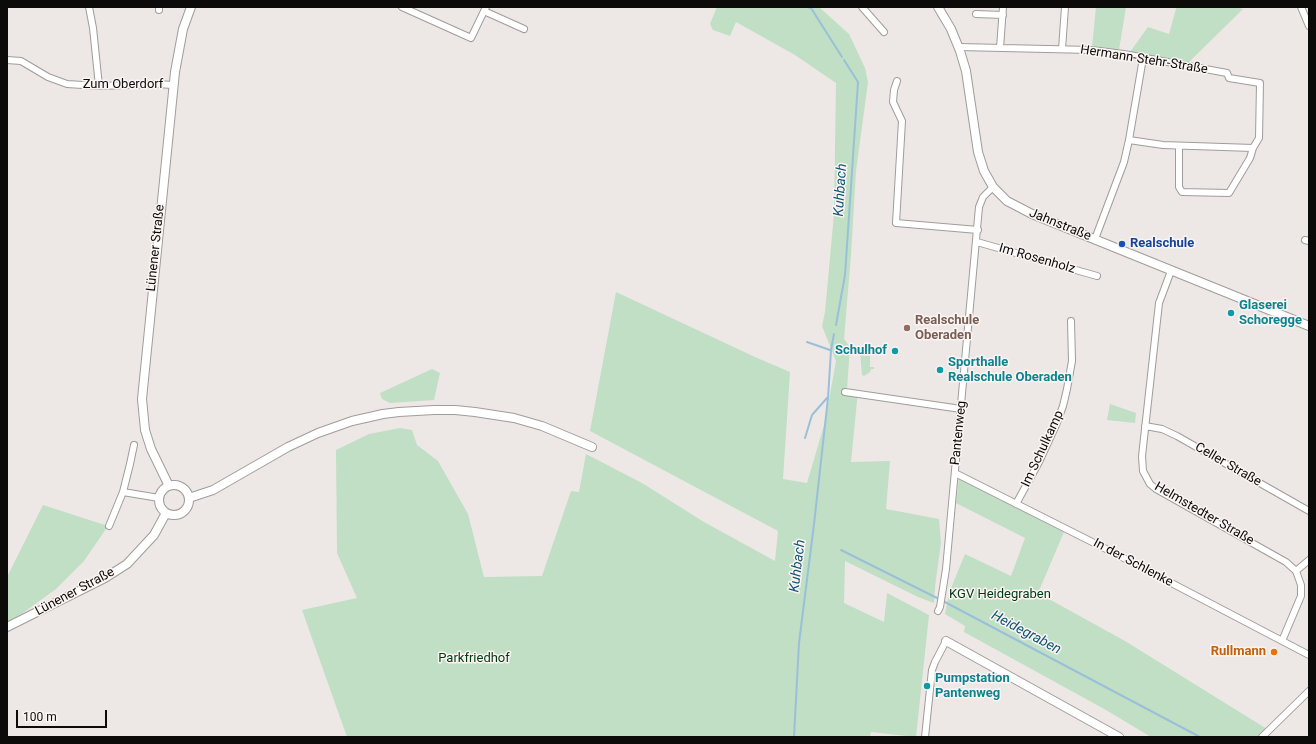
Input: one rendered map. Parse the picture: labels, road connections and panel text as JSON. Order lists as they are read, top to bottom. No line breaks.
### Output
{"streets":{"main road":["Jahnstraße","Lünener Straße"],"street":["Hermann-Stehr-Straße","Zum Oberdorf","Im Rosenholz","Pantenweg","Im Schulkamp","Celler Straße","Helmstedter Straße","In der Schlenke"]},"crossings":[["Hermann-Stehr-Straße","Jahnstraße"],["Zum Oberdorf","Lünener Straße"],["Jahnstraße","Pantenweg"],["Jahnstraße","Helmstedter Straße"],["Im Rosenholz","Pantenweg"],["Pantenweg","In der Schlenke"],["Im Schulkamp","In der Schlenke"],["Celler Straße","Helmstedter Straße"]],"water":["Kuhbach","Heidegraben"],"parks":["KGV Heidegraben","Parkfriedhof"],"places":["Realschule","Glaserei Schoregge","Realschule Oberaden","Schulhof","Sporthalle Realschule Oberaden","Rullmann","Pumpstation Pantenweg"],"scale_bar":"100 m"}
